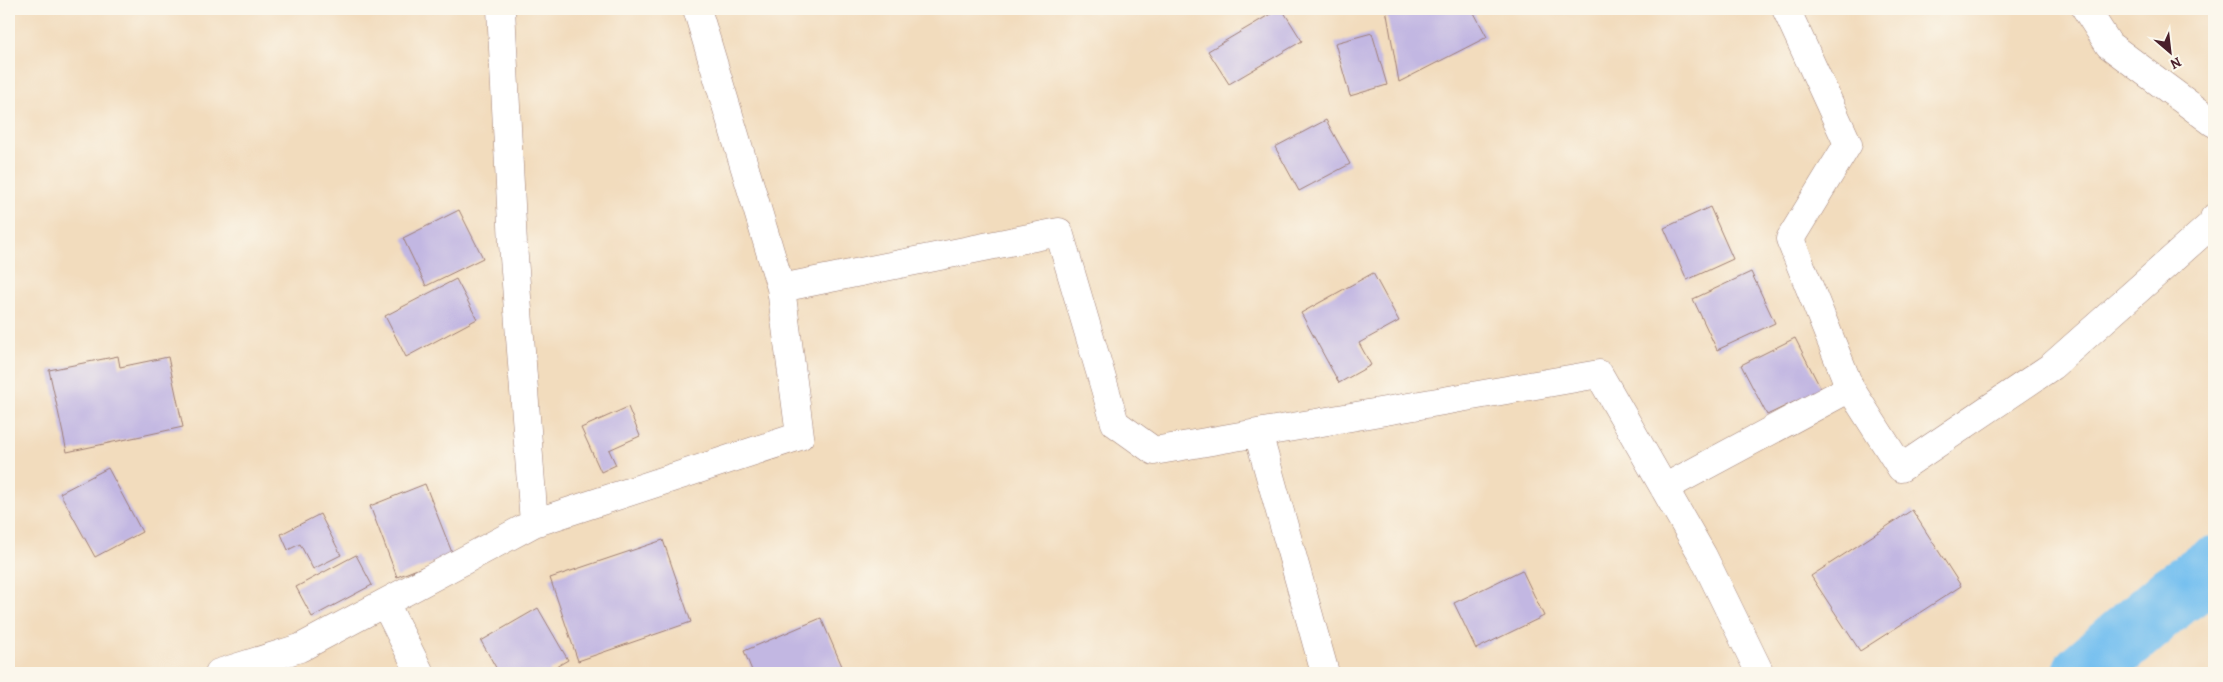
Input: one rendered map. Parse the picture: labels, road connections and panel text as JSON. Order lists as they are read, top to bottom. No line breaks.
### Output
{"north":"bottom right"}
